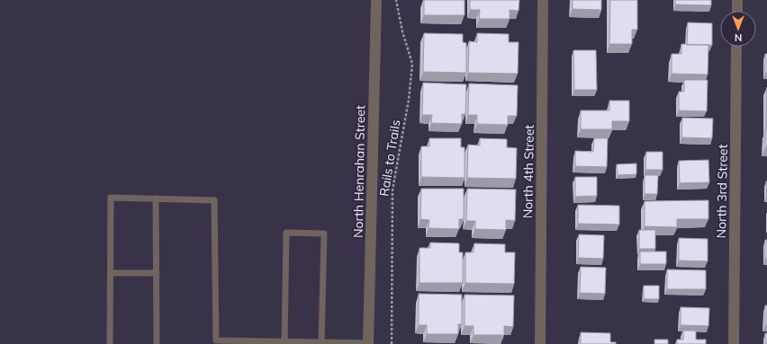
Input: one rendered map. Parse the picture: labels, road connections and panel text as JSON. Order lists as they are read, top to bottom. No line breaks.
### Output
{"streets":{"street":["North Henrahan Street","North 4th Street","North 3rd Street"],"path":["Rails to Trails"]},"north":"bottom"}
